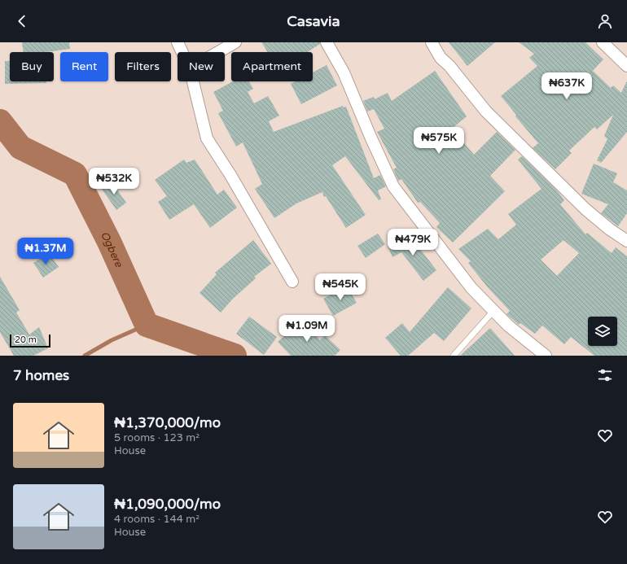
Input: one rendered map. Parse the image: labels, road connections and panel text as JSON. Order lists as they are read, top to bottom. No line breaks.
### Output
{"water":["Ogbere"],"scale_bar":"20 m","page":{"header":"Casavia","chip":["Buy","Rent","Filters","New","Apartment"],"price":["₦637K","₦575K","₦532K","₦479K","₦1.37M","₦545K","₦1.09M"],"scale":"20 m","heading":"7 homes","list":[{"name":"₦1,370,000/mo","note":"5 rooms · 123 m² · House"},{"name":"₦1,090,000/mo","note":"4 rooms · 144 m² · House"}]}}
